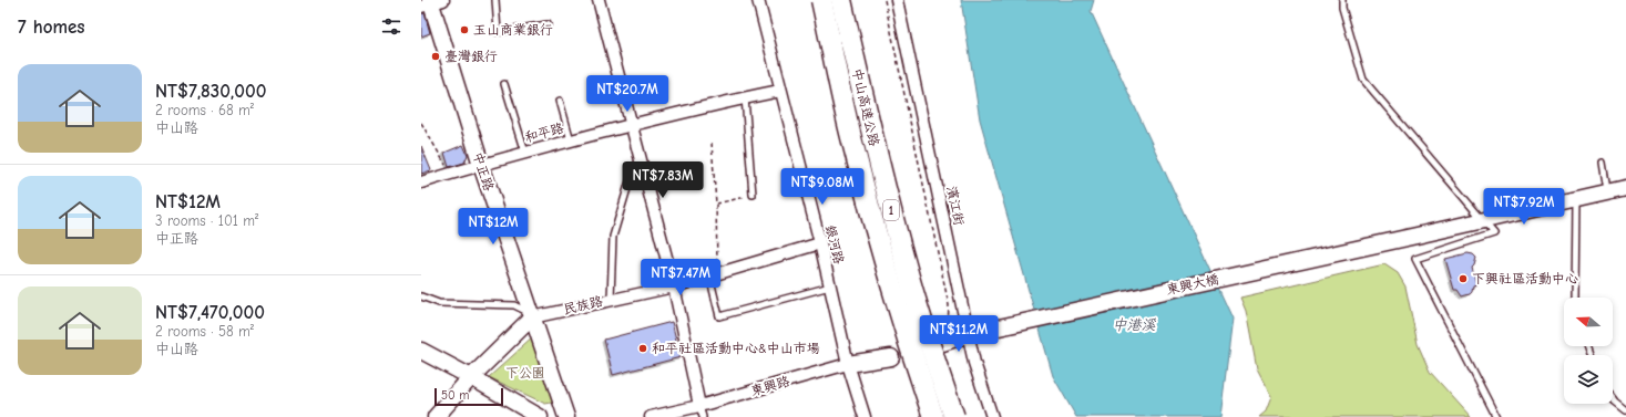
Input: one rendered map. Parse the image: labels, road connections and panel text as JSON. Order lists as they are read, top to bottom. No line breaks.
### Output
{"streets":{"highway":["中山高速公路","1"],"street":["和平路","中正路","濱江街","銀河路","東興大橋","民族路","東興路"]},"crossings":[["和平路","中正路"],["和平路","銀河路"],["中正路","民族路"],["濱江街","東興大橋"],["銀河路","民族路"],["銀河路","東興路"]],"water":["中港溪"],"parks":["下公園"],"places":["玉山商業銀行","臺灣銀行","下興社區活動中心","和平社區活動中心&中山市場"],"scale_bar":"50 m","north":"left","page":{"heading":"7 homes","list":[{"name":"NT$7,830,000","note":"2 rooms · 68 m² · 中山路"},{"name":"NT$12M","note":"3 rooms · 101 m² · 中正路"},{"name":"NT$7,470,000","note":"2 rooms · 58 m² · 中山路"}],"price":["NT$20.7M","NT$7.83M","NT$9.08M","NT$7.92M","NT$12M","NT$7.47M","NT$11.2M"],"scale":"50 m"}}
